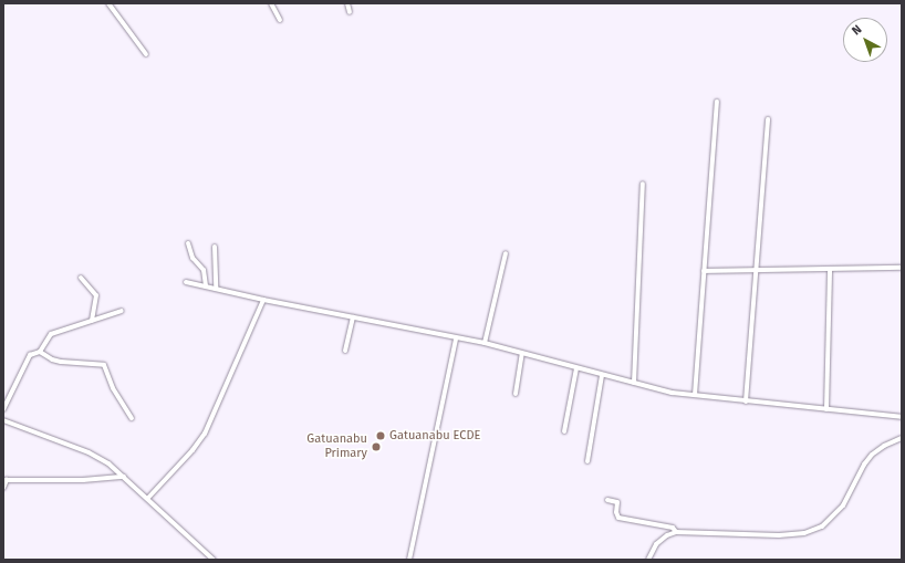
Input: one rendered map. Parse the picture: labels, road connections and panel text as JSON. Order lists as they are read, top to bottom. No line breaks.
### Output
{"places":["Gatuanabu ECDE","Gatuanabu Primary"],"north":"top left"}
